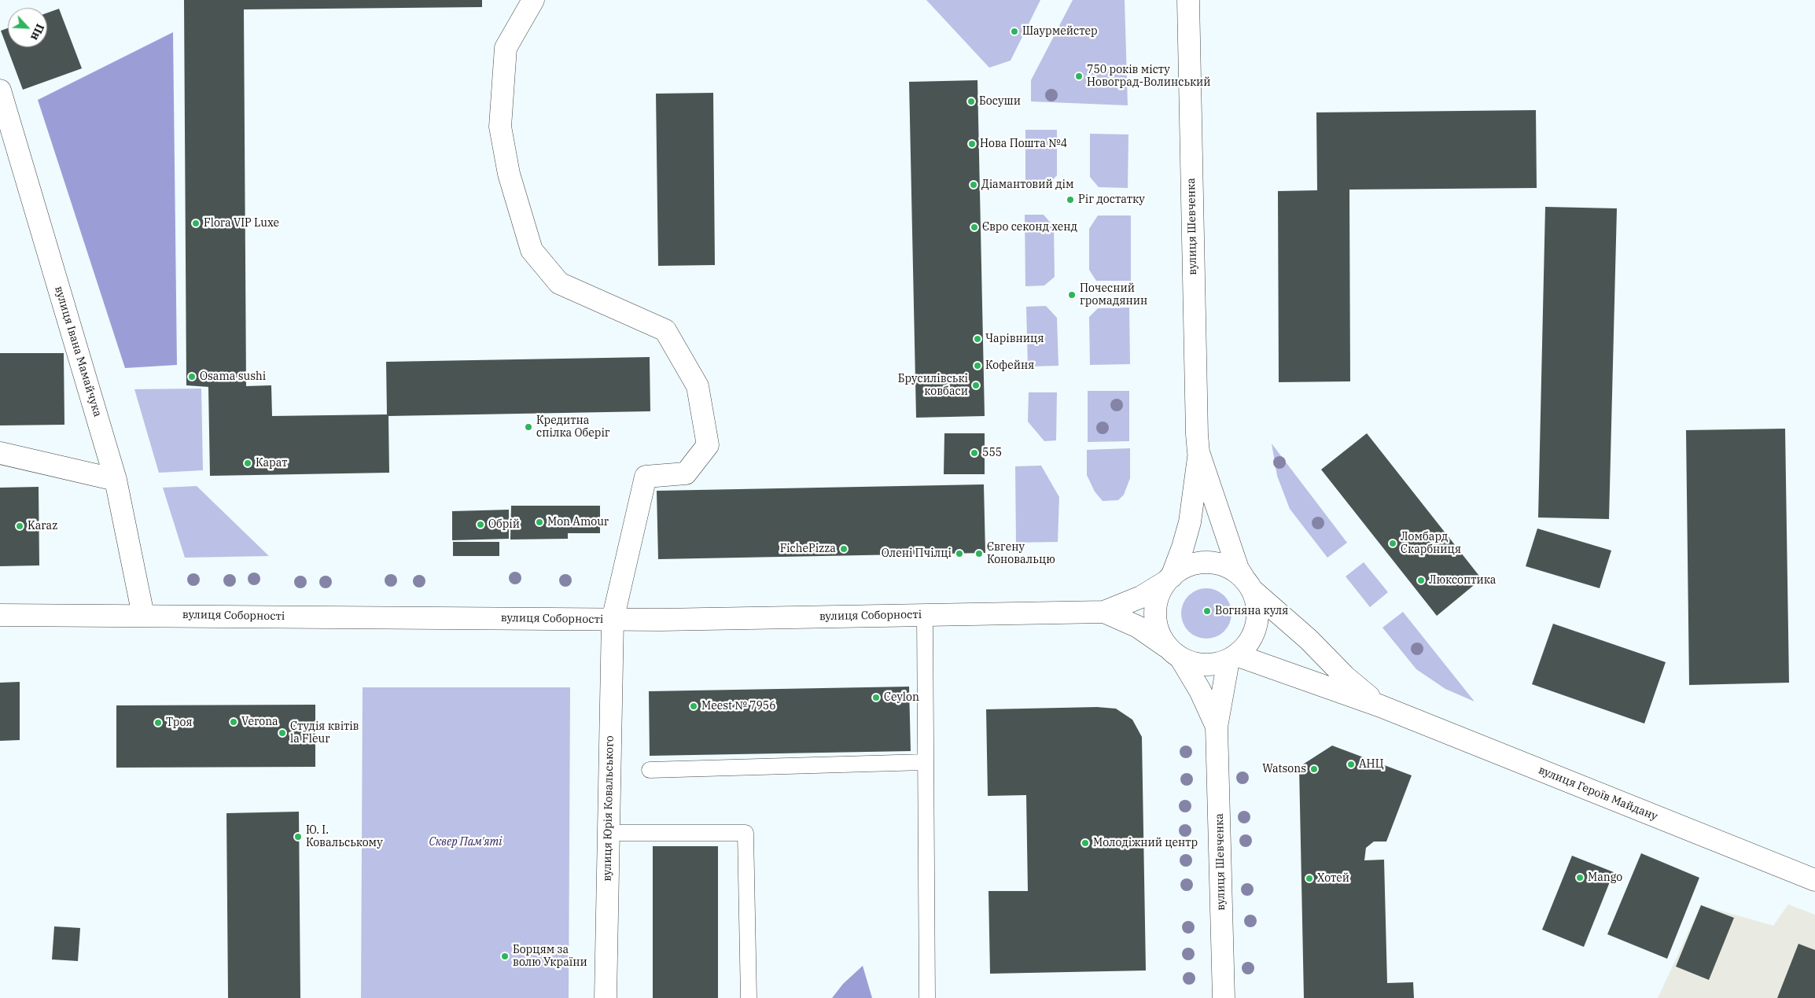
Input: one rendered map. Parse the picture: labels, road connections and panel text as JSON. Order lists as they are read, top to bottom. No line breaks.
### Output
{"streets":{"street":["вулиця Шевченка","вулиця Івана Мамайчука","вулиця Соборності","вулиця Героїв Майдану","вулиця Юрія Ковальського"]},"crossings":[["вулиця Шевченка","вулиця Соборності"],["вулиця Шевченка","вулиця Героїв Майдану"],["вулиця Івана Мамайчука","вулиця Соборності"],["вулиця Соборності","вулиця Героїв Майдану"],["вулиця Соборності","вулиця Юрія Ковальського"]],"parks":["Сквер Пам'яті"],"places":["Шаурмейстер","750 років місту Новоград-Волинський","Босуши","Нова Пошта №4","Діамантовий дім","Ріг достатку","Flora VIP Luxe","Євро секонд хенд","Почесний громадянин","Чарівниця","Кофейня","Osama sushi","Брусилівські ковбаси","Кредитна спілка Оберіг","555","Карат","Mon Amour","Обрій","Karaz","Ломбард Скарбниця","FichePizza","Олені Пчілці","Євгену Коновальцю","Люксоптика","Вогняна куля","Ceylon","Meest № 7956","Verona","Троя","Студія квітів la Fleur","АНЦ","Watsons","Ю. І. Ковальському","Молодіжний центр","Mango","Хотей","Борцям за волю України"],"north":"bottom right"}
